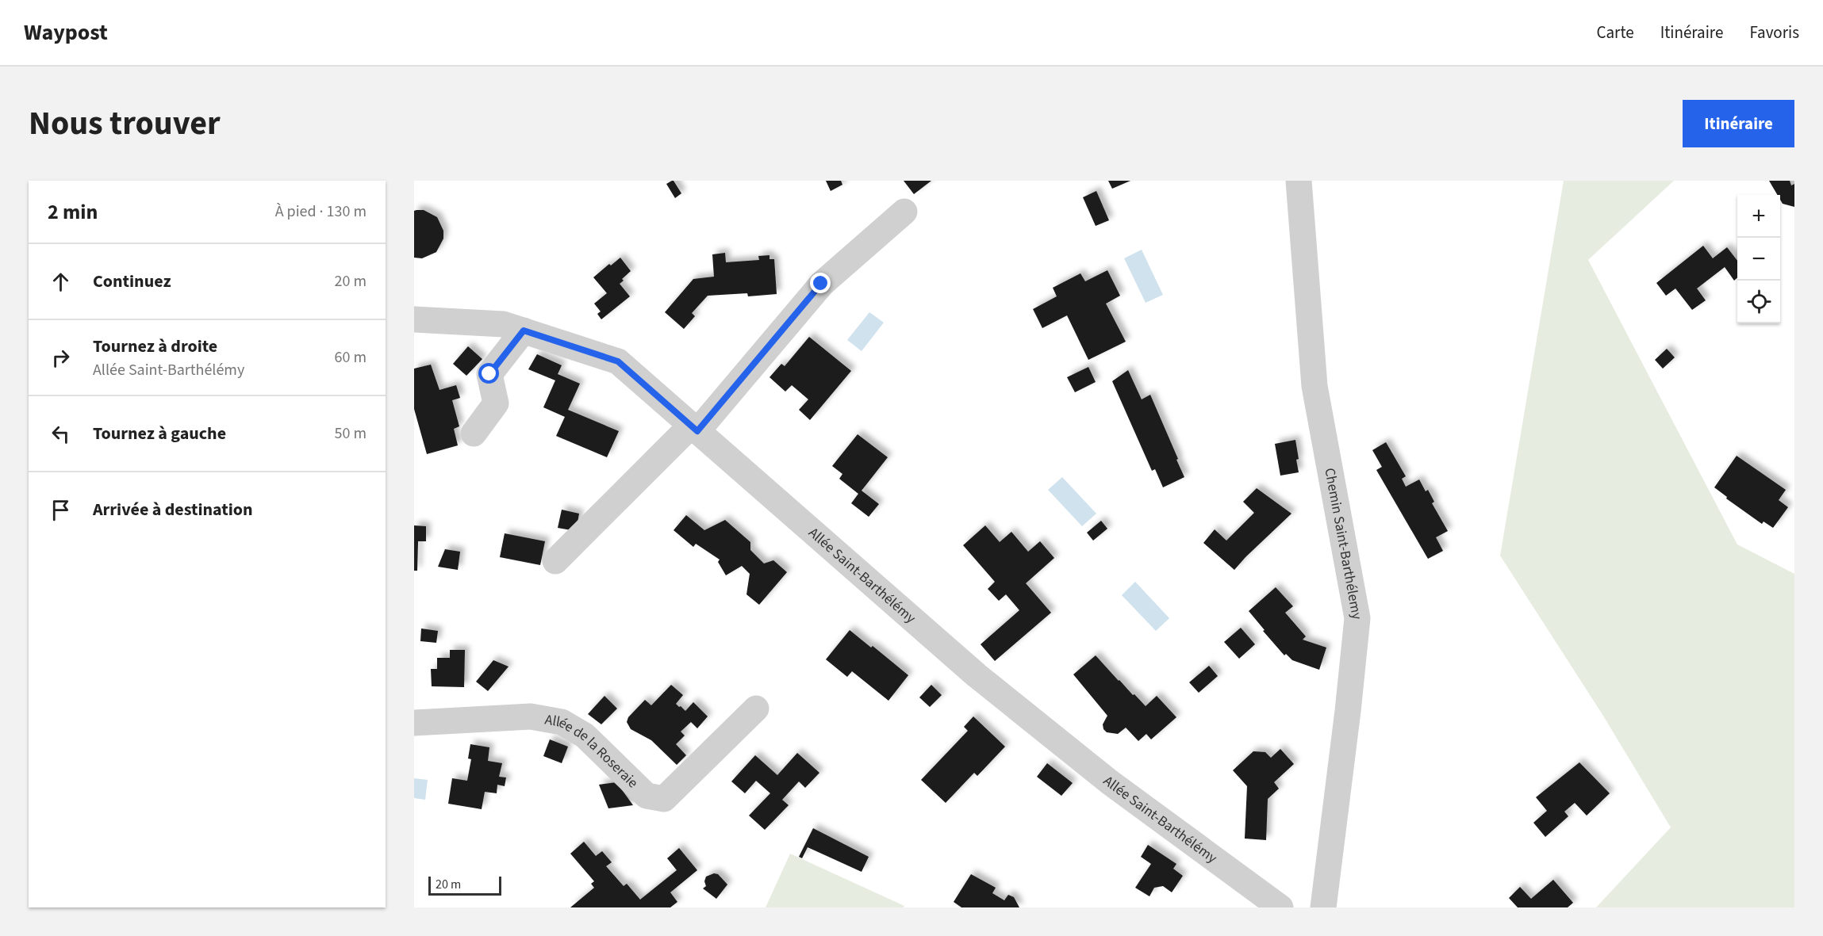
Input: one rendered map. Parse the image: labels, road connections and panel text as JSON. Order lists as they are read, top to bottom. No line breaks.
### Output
{"streets":{"street":["Chemin Saint-Barthélemy","Allée Saint-Barthélémy","Allée de la Roseraie"]},"scale_bar":"20 m","page":{"header":"Waypost","nav":["Carte","Itinéraire","Favoris"],"title":"Nous trouver","buttons":"Itinéraire","heading":["2 min","À pied · 130 m"],"map_buttons":["+","−"],"list":[["Continuez","20 m"],["Tournez à droite","Allée Saint-Barthélémy","60 m"],["Tournez à gauche","50 m"],"Arrivée à destination"],"scale":"20 m"}}
